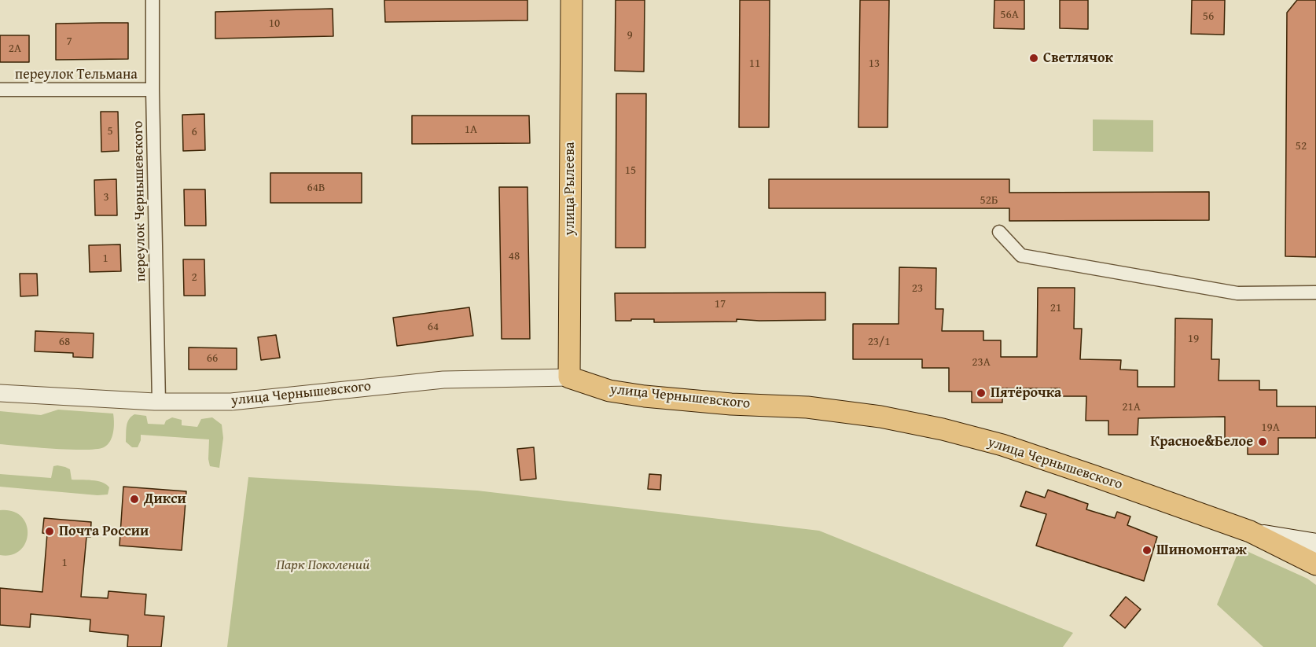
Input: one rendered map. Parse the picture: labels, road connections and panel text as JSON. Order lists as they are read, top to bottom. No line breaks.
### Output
{"streets":{"main road":["улица Рылеева","улица Чернышевского"],"street":["переулок Тельмана","переулок Чернышевского"]},"crossings":[["переулок Тельмана","переулок Чернышевского"],["улица Рылеева","улица Чернышевского"],["переулок Чернышевского","улица Чернышевского"]],"parks":["Парк Поколений"],"places":["Светлячок","Пятёрочка","Красное&Белое","Дикси","Почта России","Шиномонтаж"],"house_numbers":["56А","56","10","9","7","2А","11","13","1А","5","6","52","15","64В","3","52Б","48","1","2","23","17","21","64","19","68","23/1","66","23А","21А","19А","1"]}
